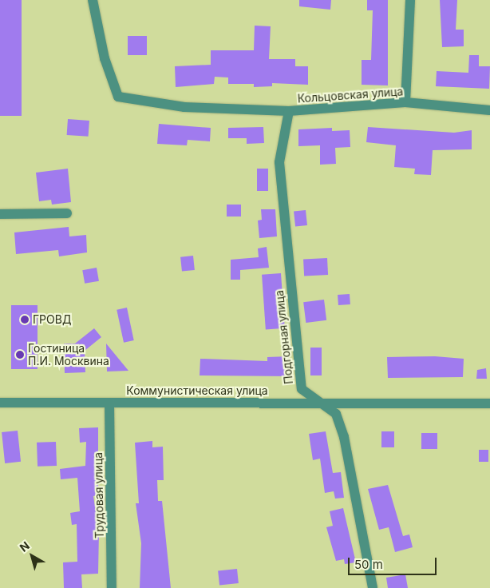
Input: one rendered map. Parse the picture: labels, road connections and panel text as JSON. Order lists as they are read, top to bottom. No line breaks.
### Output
{"streets":{"street":["Кольцовская улица","Подгорная улица","Коммунистическая улица","Трудовая улица"]},"crossings":[["Кольцовская улица","Подгорная улица"],["Подгорная улица","Коммунистическая улица"],["Коммунистическая улица","Трудовая улица"]],"places":["ГРОВД","Гостиница П.И. Москвина"],"scale_bar":"50 m","north":"top left"}
